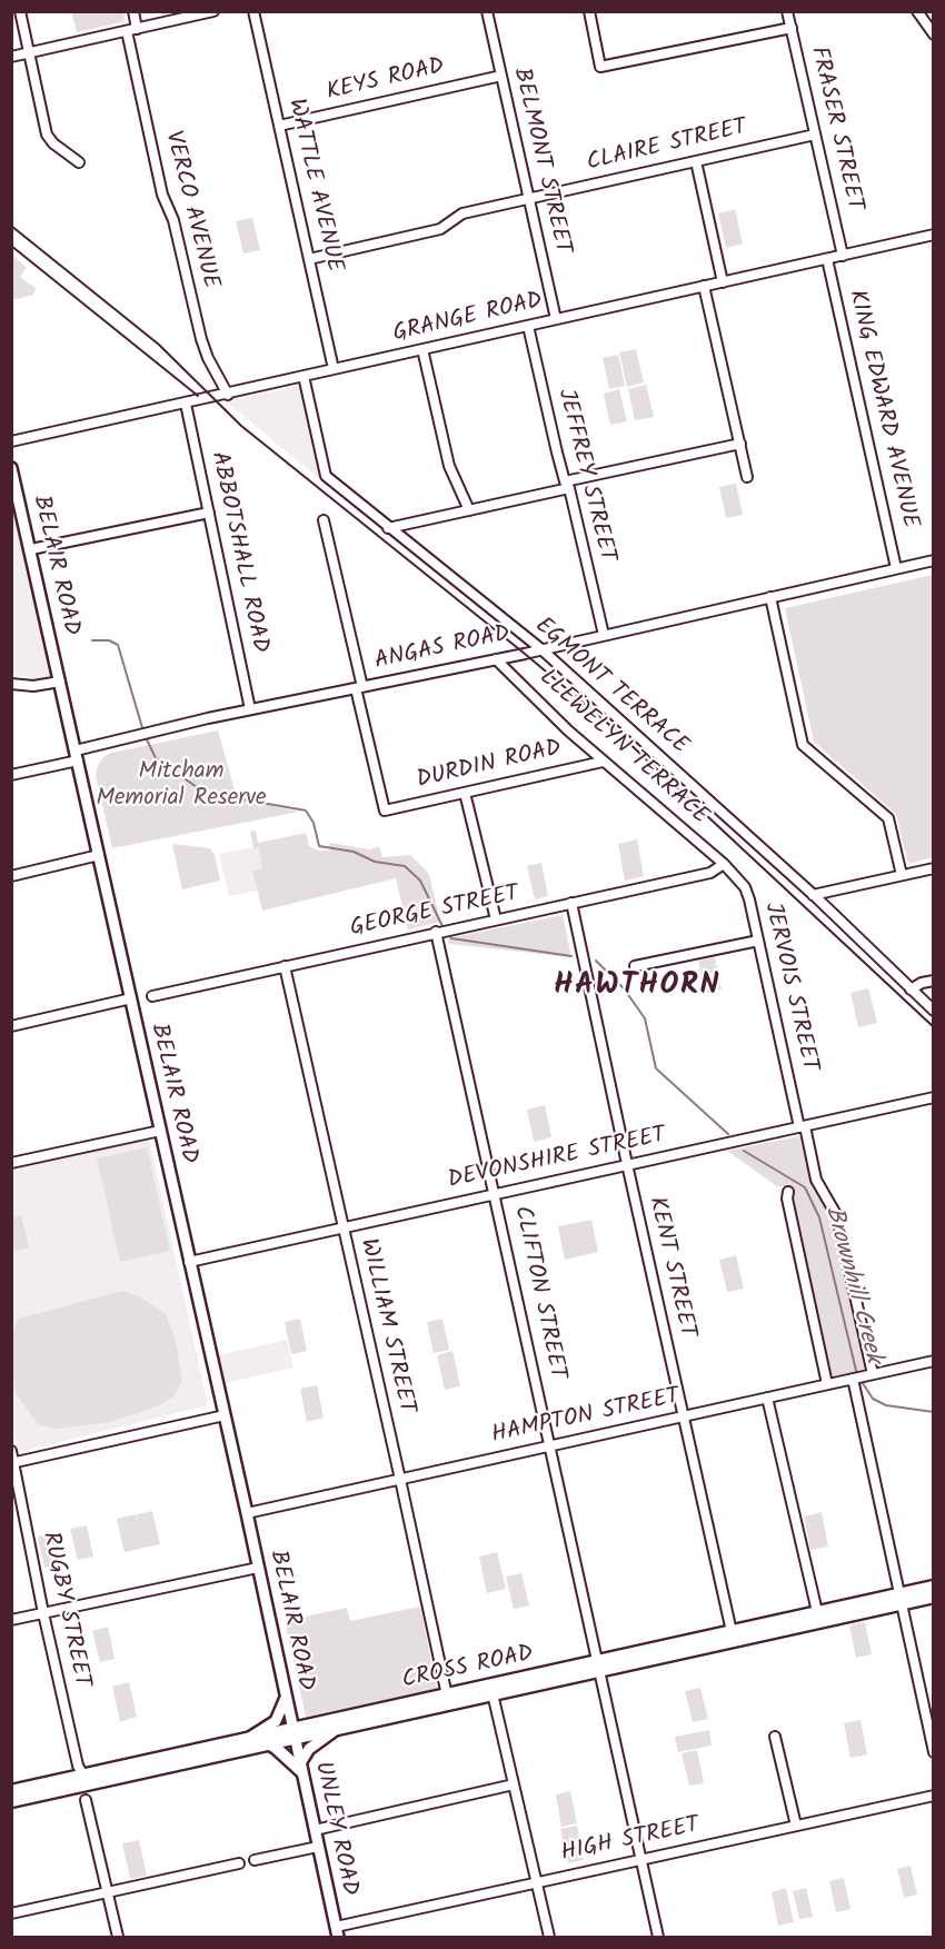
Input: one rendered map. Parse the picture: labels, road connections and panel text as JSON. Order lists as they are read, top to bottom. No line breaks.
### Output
{"streets":{"highway":["CROSS ROAD"],"main road":["BELAIR ROAD","UNLEY ROAD"],"street":["KEYS ROAD","FRASER STREET","CLAIRE STREET","BELMONT STREET","WATTLE AVENUE","VERCO AVENUE","GRANGE ROAD","KING EDWARD AVENUE","JEFFREY STREET","ABBOTSHALL ROAD","ANGAS ROAD","EGMONT TERRACE","LLEWELYN TERRACE","DURDIN ROAD","GEORGE STREET","JERVOIS STREET","DEVONSHIRE STREET","KENT STREET","CLIFTON STREET","WILLIAM STREET","HAMPTON STREET","RUGBY STREET","HIGH STREET"]},"crossings":[["KEYS ROAD","BELMONT STREET"],["KEYS ROAD","WATTLE AVENUE"],["FRASER STREET","CLAIRE STREET"],["FRASER STREET","GRANGE ROAD"],["CLAIRE STREET","BELMONT STREET"],["CLAIRE STREET","WATTLE AVENUE"],["BELMONT STREET","GRANGE ROAD"],["WATTLE AVENUE","GRANGE ROAD"],["VERCO AVENUE","GRANGE ROAD"],["GRANGE ROAD","KING EDWARD AVENUE"],["GRANGE ROAD","JEFFREY STREET"],["GRANGE ROAD","ABBOTSHALL ROAD"],["GRANGE ROAD","EGMONT TERRACE"],["KING EDWARD AVENUE","ANGAS ROAD"],["JEFFREY STREET","ANGAS ROAD"],["ABBOTSHALL ROAD","ANGAS ROAD"],["BELAIR ROAD","ANGAS ROAD"],["BELAIR ROAD","DEVONSHIRE STREET"],["BELAIR ROAD","HAMPTON STREET"],["BELAIR ROAD","CROSS ROAD"],["BELAIR ROAD","UNLEY ROAD"],["ANGAS ROAD","EGMONT TERRACE"],["ANGAS ROAD","LLEWELYN TERRACE"],["ANGAS ROAD","DURDIN ROAD"],["LLEWELYN TERRACE","DURDIN ROAD"],["LLEWELYN TERRACE","GEORGE STREET"],["LLEWELYN TERRACE","JERVOIS STREET"],["GEORGE STREET","JERVOIS STREET"],["GEORGE STREET","KENT STREET"],["GEORGE STREET","CLIFTON STREET"],["GEORGE STREET","WILLIAM STREET"],["JERVOIS STREET","DEVONSHIRE STREET"],["JERVOIS STREET","HAMPTON STREET"],["DEVONSHIRE STREET","KENT STREET"],["DEVONSHIRE STREET","CLIFTON STREET"],["DEVONSHIRE STREET","WILLIAM STREET"],["KENT STREET","HAMPTON STREET"],["KENT STREET","CROSS ROAD"],["CLIFTON STREET","HAMPTON STREET"],["CLIFTON STREET","CROSS ROAD"],["WILLIAM STREET","HAMPTON STREET"],["WILLIAM STREET","CROSS ROAD"],["RUGBY STREET","CROSS ROAD"],["CROSS ROAD","UNLEY ROAD"],["UNLEY ROAD","HIGH STREET"]],"districts":["HAWTHORN"],"water":["Brownhill Creek"],"parks":["Mitcham Memorial Reserve"]}
